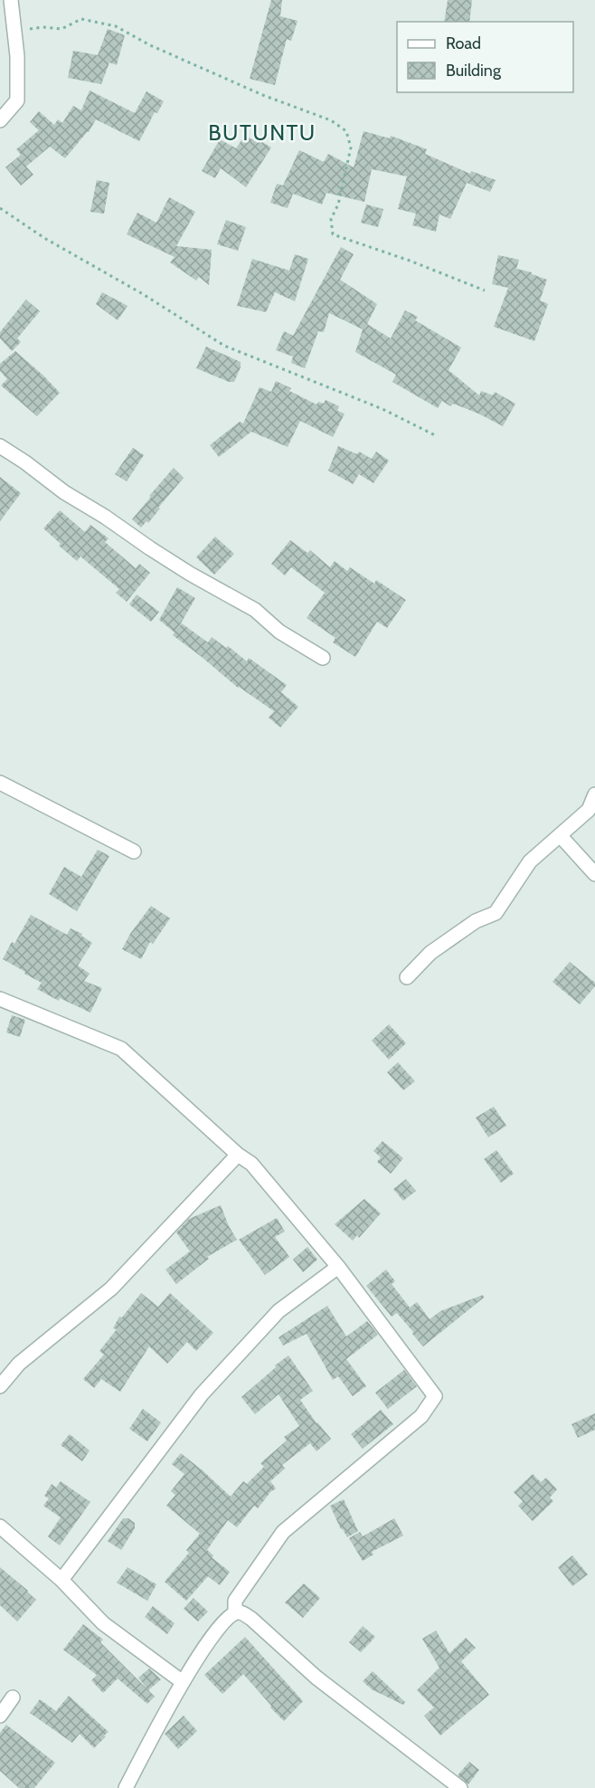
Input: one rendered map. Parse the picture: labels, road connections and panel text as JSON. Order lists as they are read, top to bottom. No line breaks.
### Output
{"districts":["BUTUNTU"],"legend":["Road","Building"]}
